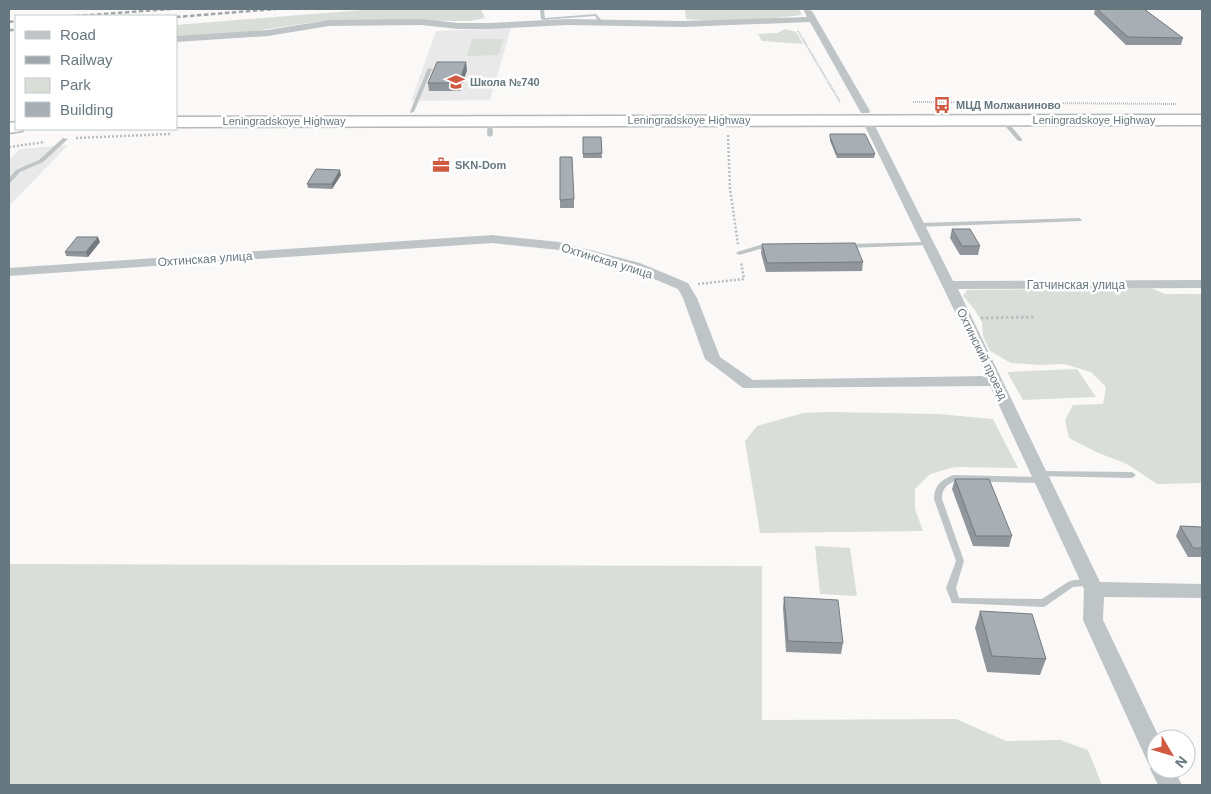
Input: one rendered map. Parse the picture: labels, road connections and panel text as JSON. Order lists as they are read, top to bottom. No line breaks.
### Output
{"streets":{"highway":["Leningradskoye Highway"],"street":["Охтинская улица","Гатчинская улица","Охтинский проезд"]},"crossings":[["Leningradskoye Highway","Охтинский проезд"],["Гатчинская улица","Охтинский проезд"]],"places":{"school or university":["Школа №740"],"bus stop":["МЦД Молжаниново"],"office":["SKN-Dom"]},"legend":["Road","Railway","Park","Building"],"north":"bottom right"}
